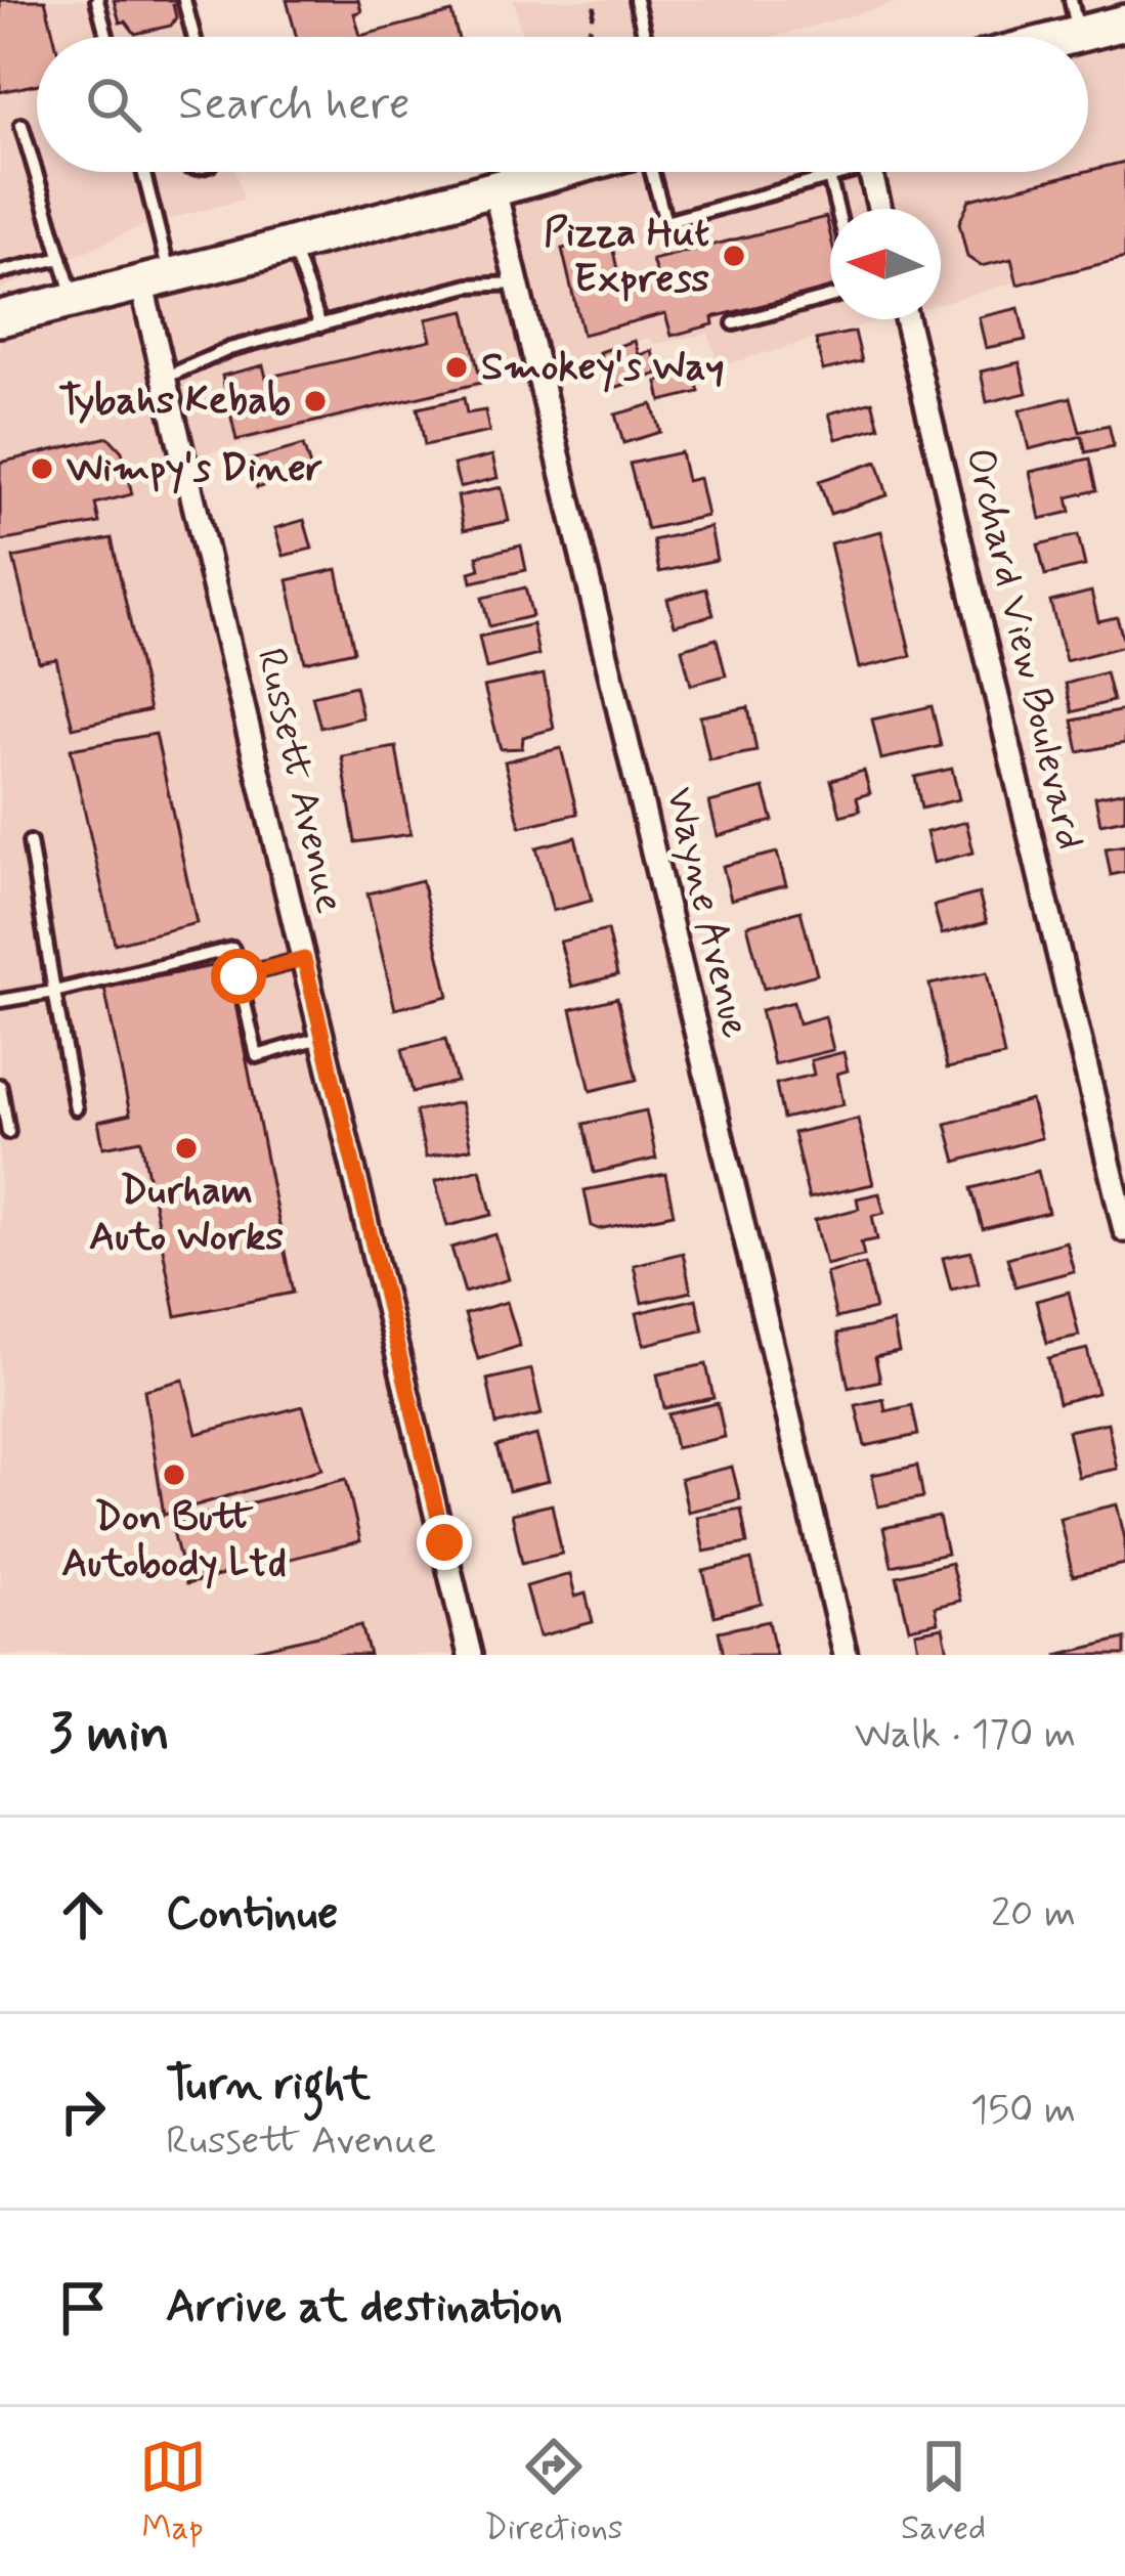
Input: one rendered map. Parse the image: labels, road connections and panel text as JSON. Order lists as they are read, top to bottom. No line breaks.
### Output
{"streets":{"street":["Orchard View Boulevard","Russett Avenue","Wayne Avenue"]},"places":["Pizza Hut Express","Smokey's Way","Tybahs Kebab","Wimpy's Diner","Durham Auto Works","Don Butt Autobody Ltd"],"north":"left","page":{"search":"Search here","heading":["3 min","Walk · 170 m"],"list":[["Continue","20 m"],["Turn right","Russett Avenue","150 m"],"Arrive at destination"],"nav":["Map","Directions","Saved"]}}
